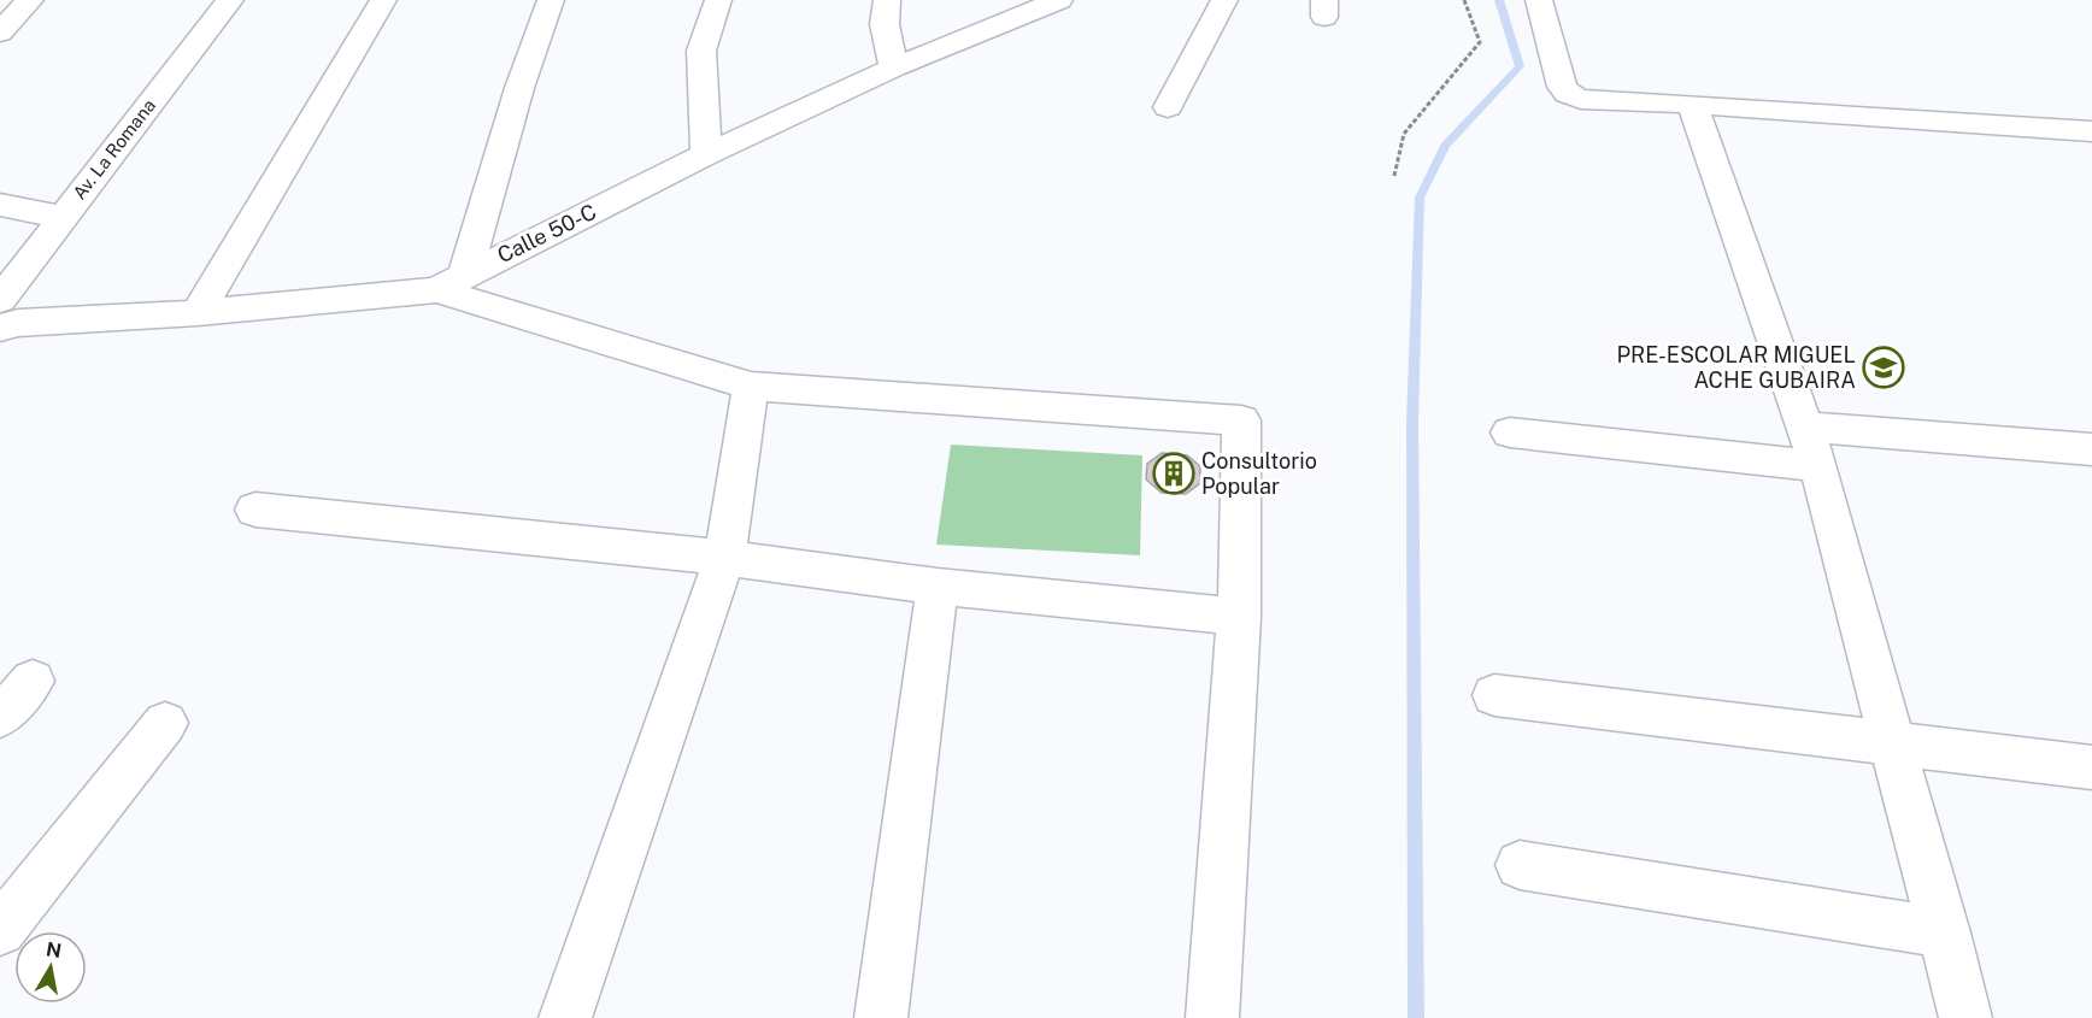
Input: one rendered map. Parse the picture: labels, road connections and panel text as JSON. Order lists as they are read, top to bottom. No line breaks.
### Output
{"streets":{"street":["Av. La Romana","Calle 50-C"]},"places":{"school or university":["PRE-ESCOLAR MIGUEL ACHE GUBAIRA"],"building":["Consultorio Popular"]},"north":"top"}
